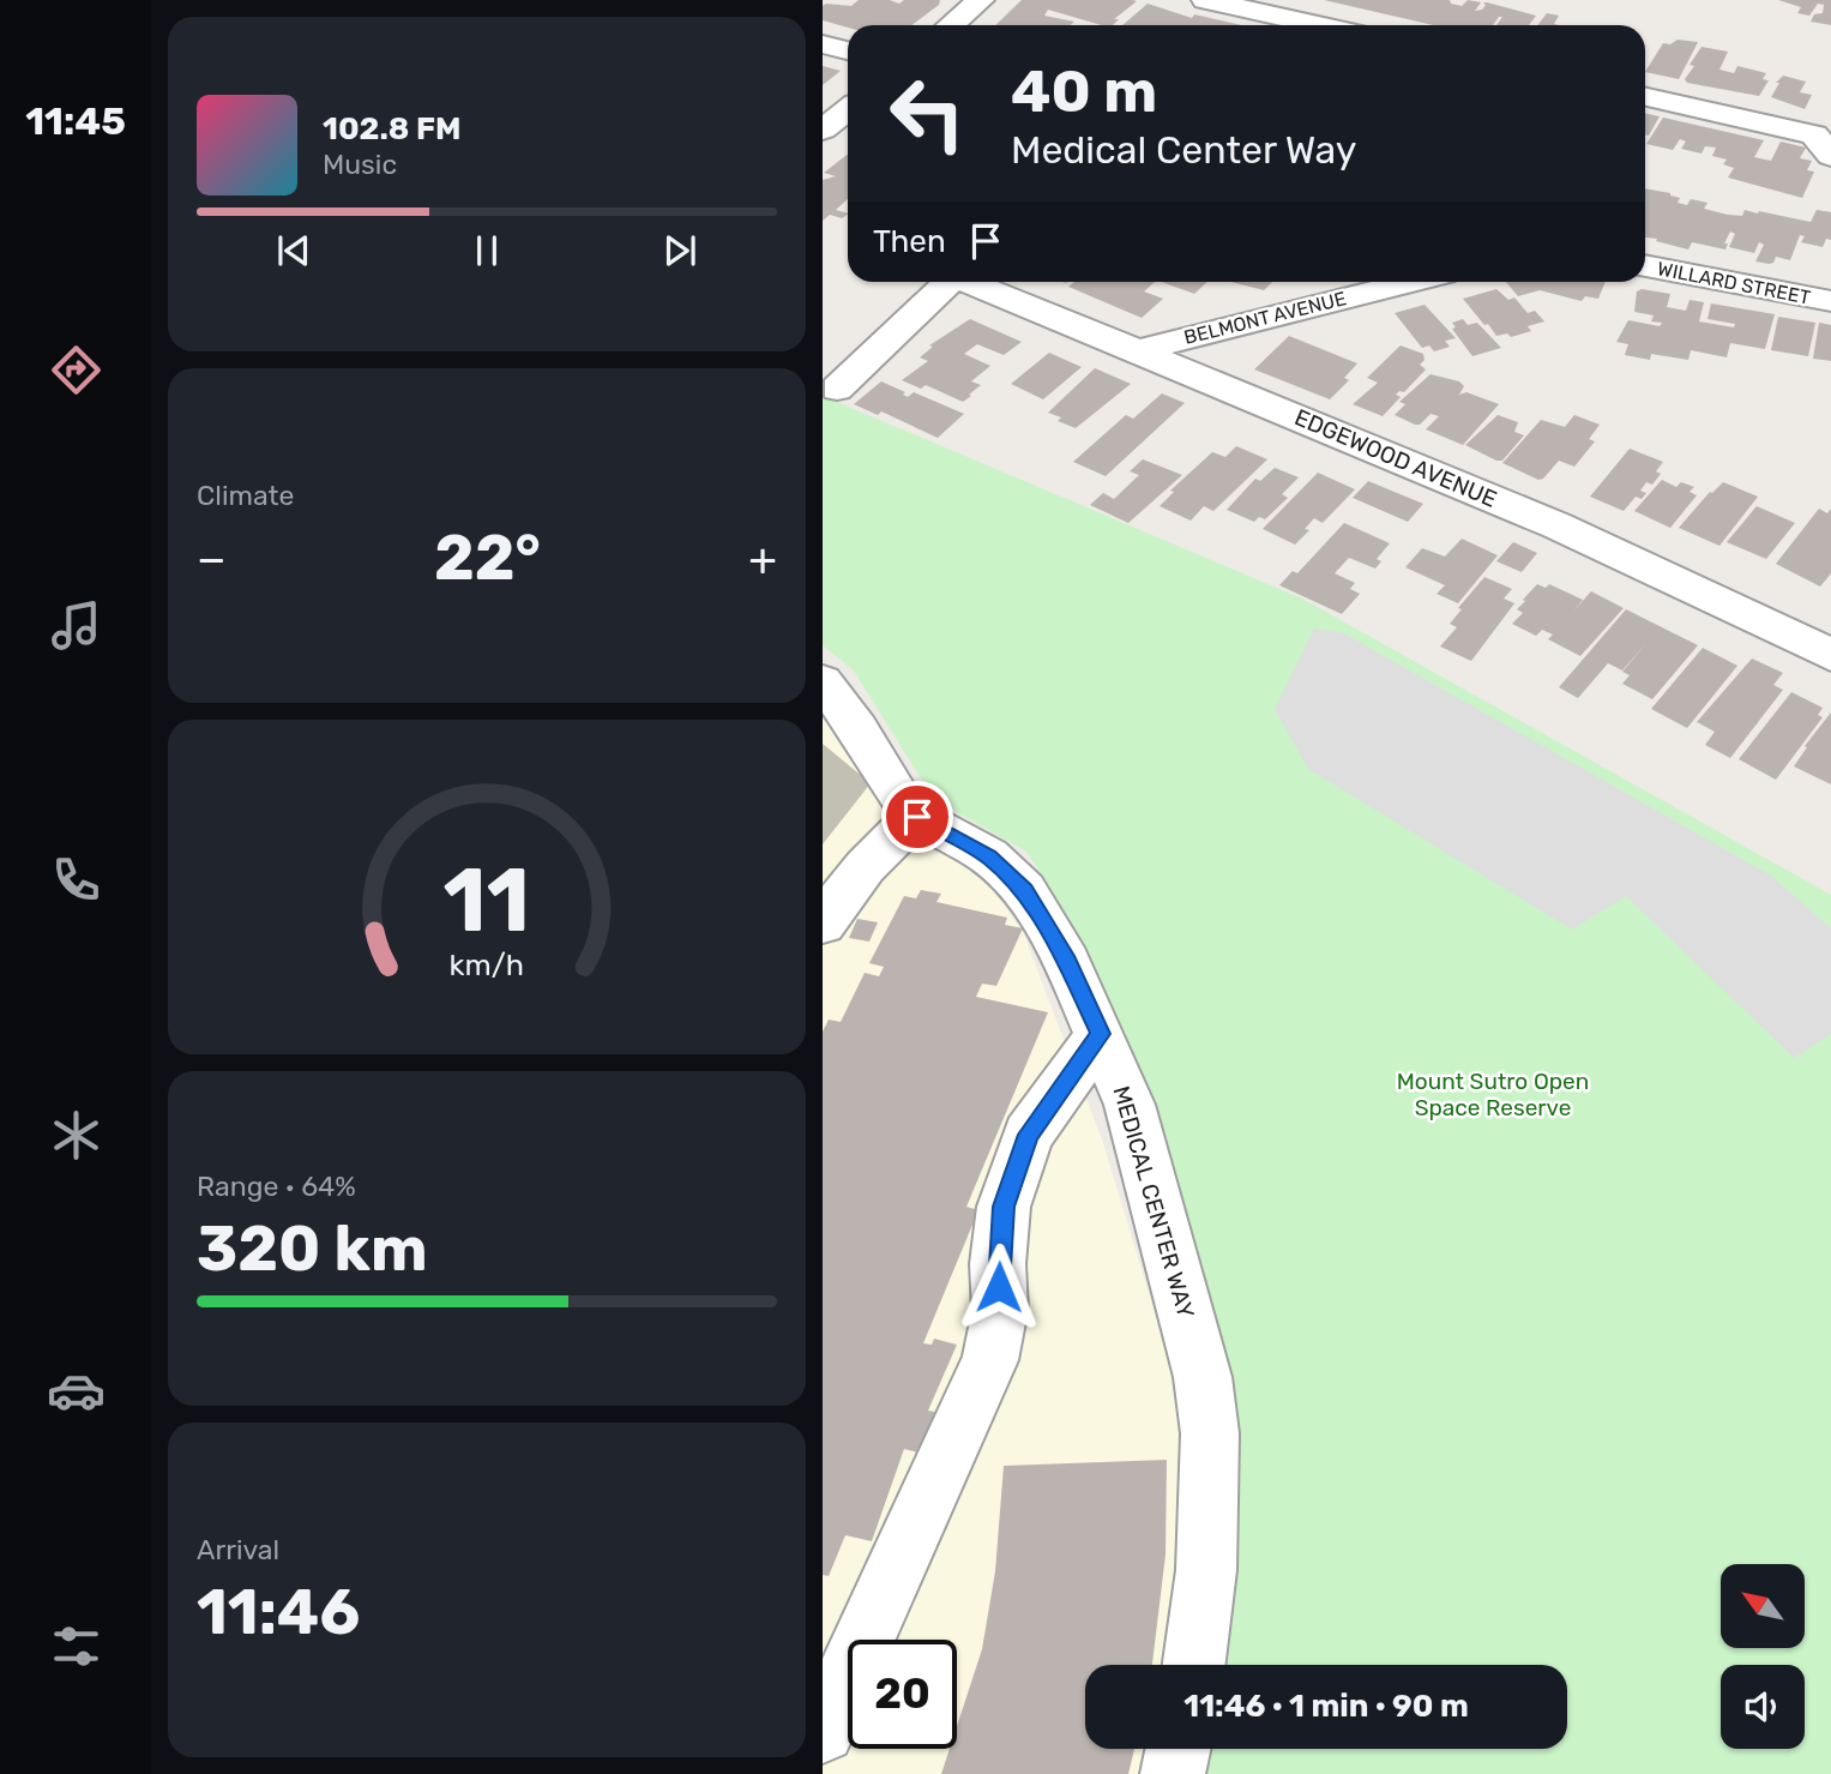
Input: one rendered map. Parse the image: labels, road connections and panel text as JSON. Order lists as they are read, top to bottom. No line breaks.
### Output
{"streets":{"street":["WILLARD STREET","BELMONT AVENUE","EDGEWOOD AVENUE","MEDICAL CENTER WAY"]},"crossings":[["BELMONT AVENUE","EDGEWOOD AVENUE"]],"parks":["Mount Sutro Open Space Reserve"],"north":"top left","page":{"tabs":"11:45","turn":["40 m","Medical Center Way"],"song":["102.8 FM","Music"],"then":"Then","tile":["Climate",["Range · 64%","320 km"],["Arrival","11:46"]],"heat":["−","22°","+"],"limit":"20","trip":"11:46 · 1 min · 90 m","gauge":["11","km/h"]}}
